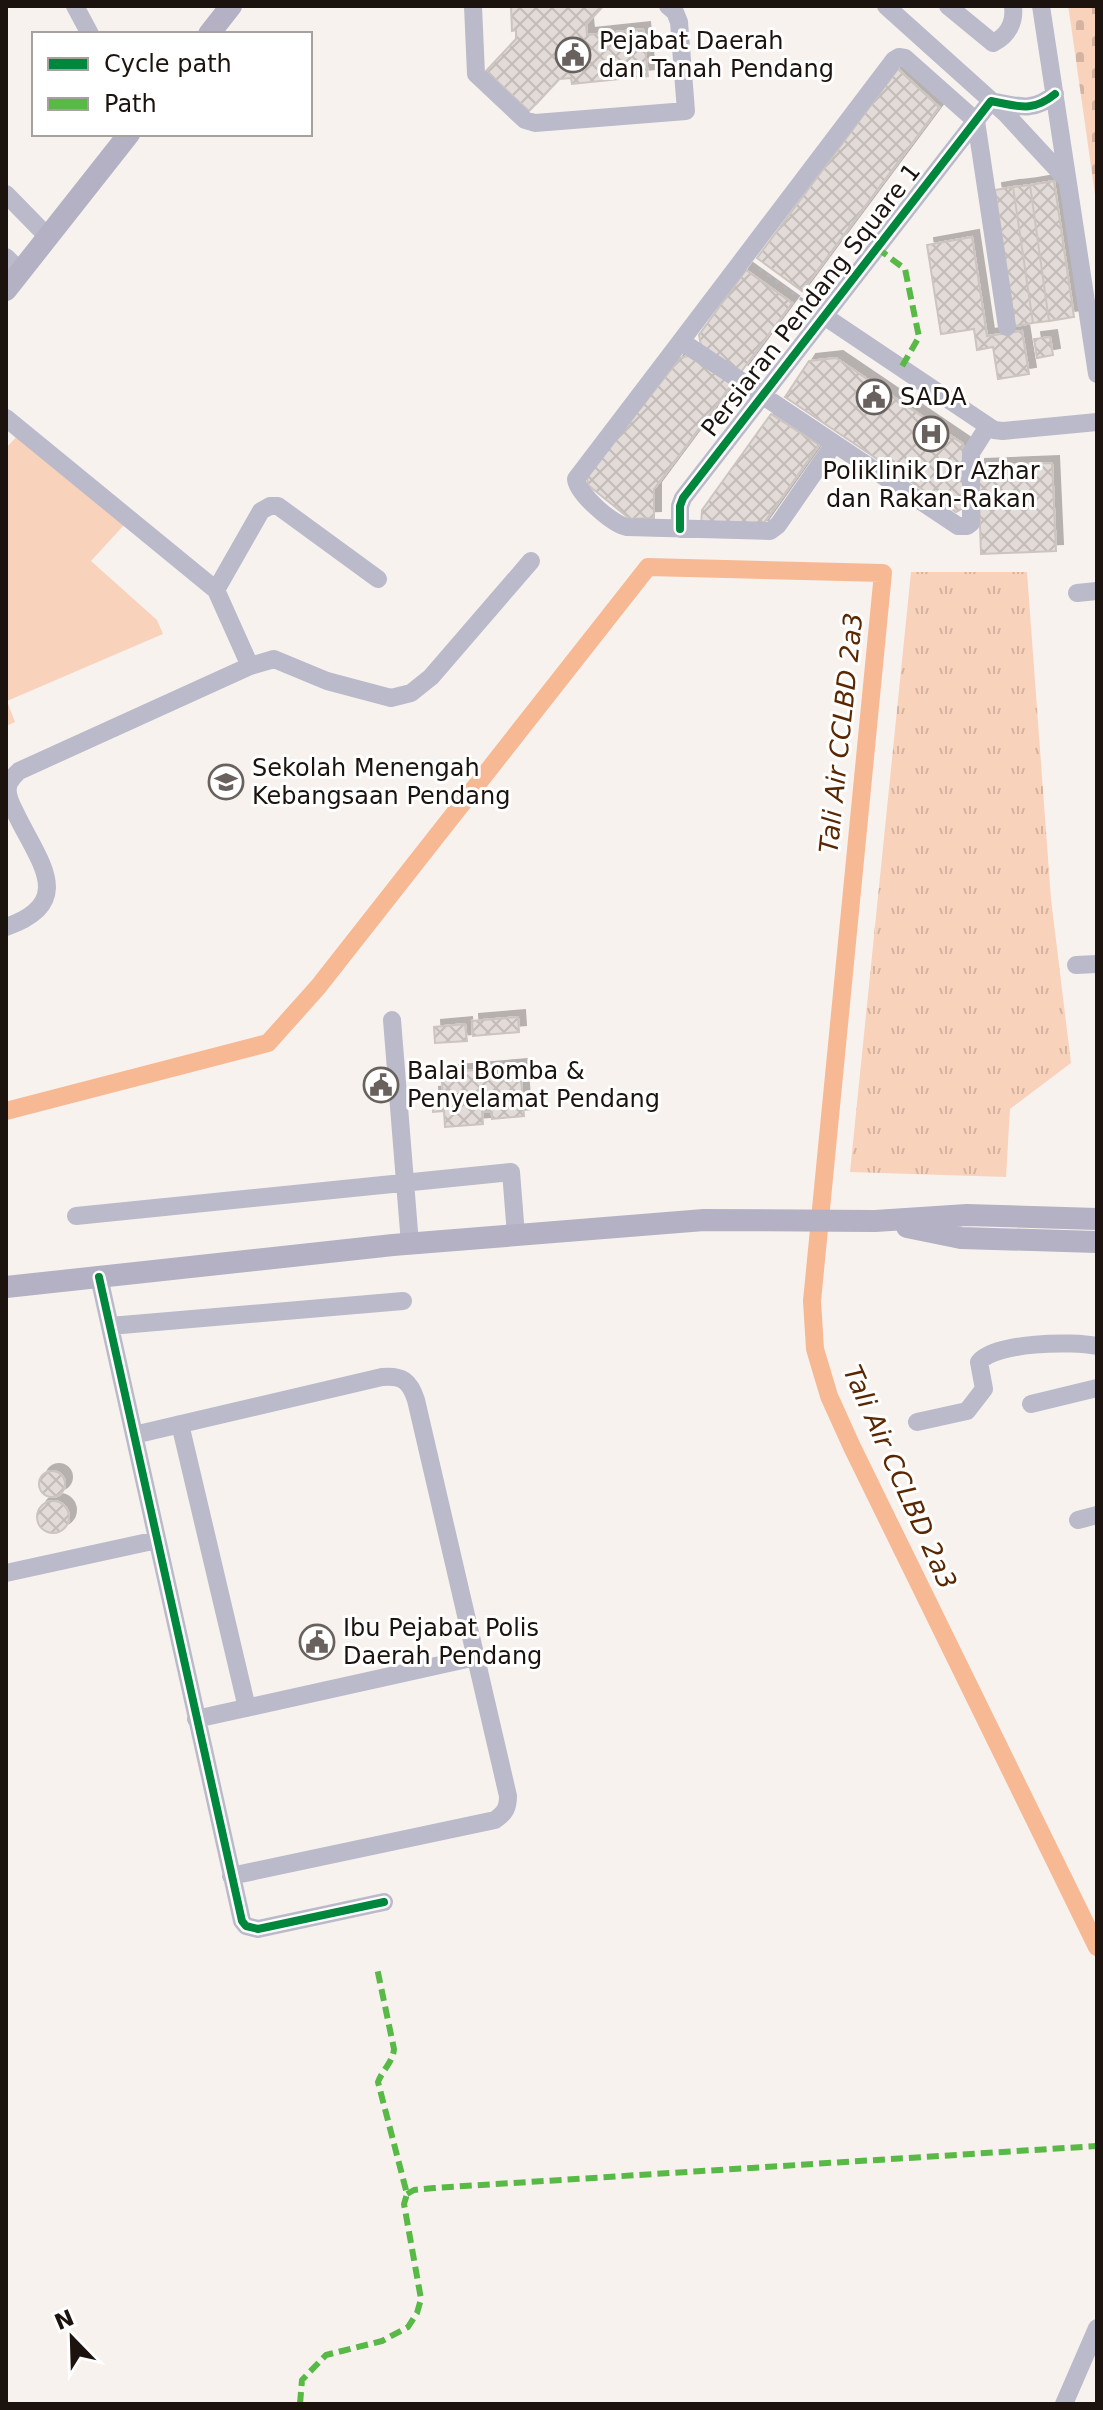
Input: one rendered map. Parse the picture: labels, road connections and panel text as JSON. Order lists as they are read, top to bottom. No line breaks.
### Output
{"streets":{"street":["Persiaran Pendang Square 1"]},"water":["Tali Air CCLBD 2a3"],"places":{"public building":["Pejabat Daerah dan Tanah Pendang","SADA","Balai Bomba & Penyelamat Pendang","Ibu Pejabat Polis Daerah Pendang"],"hospital":["Poliklinik Dr Azhar dan Rakan-Rakan"],"school or university":["Sekolah Menengah Kebangsaan Pendang"]},"legend":["Cycle path","Path"],"north":"top left"}
